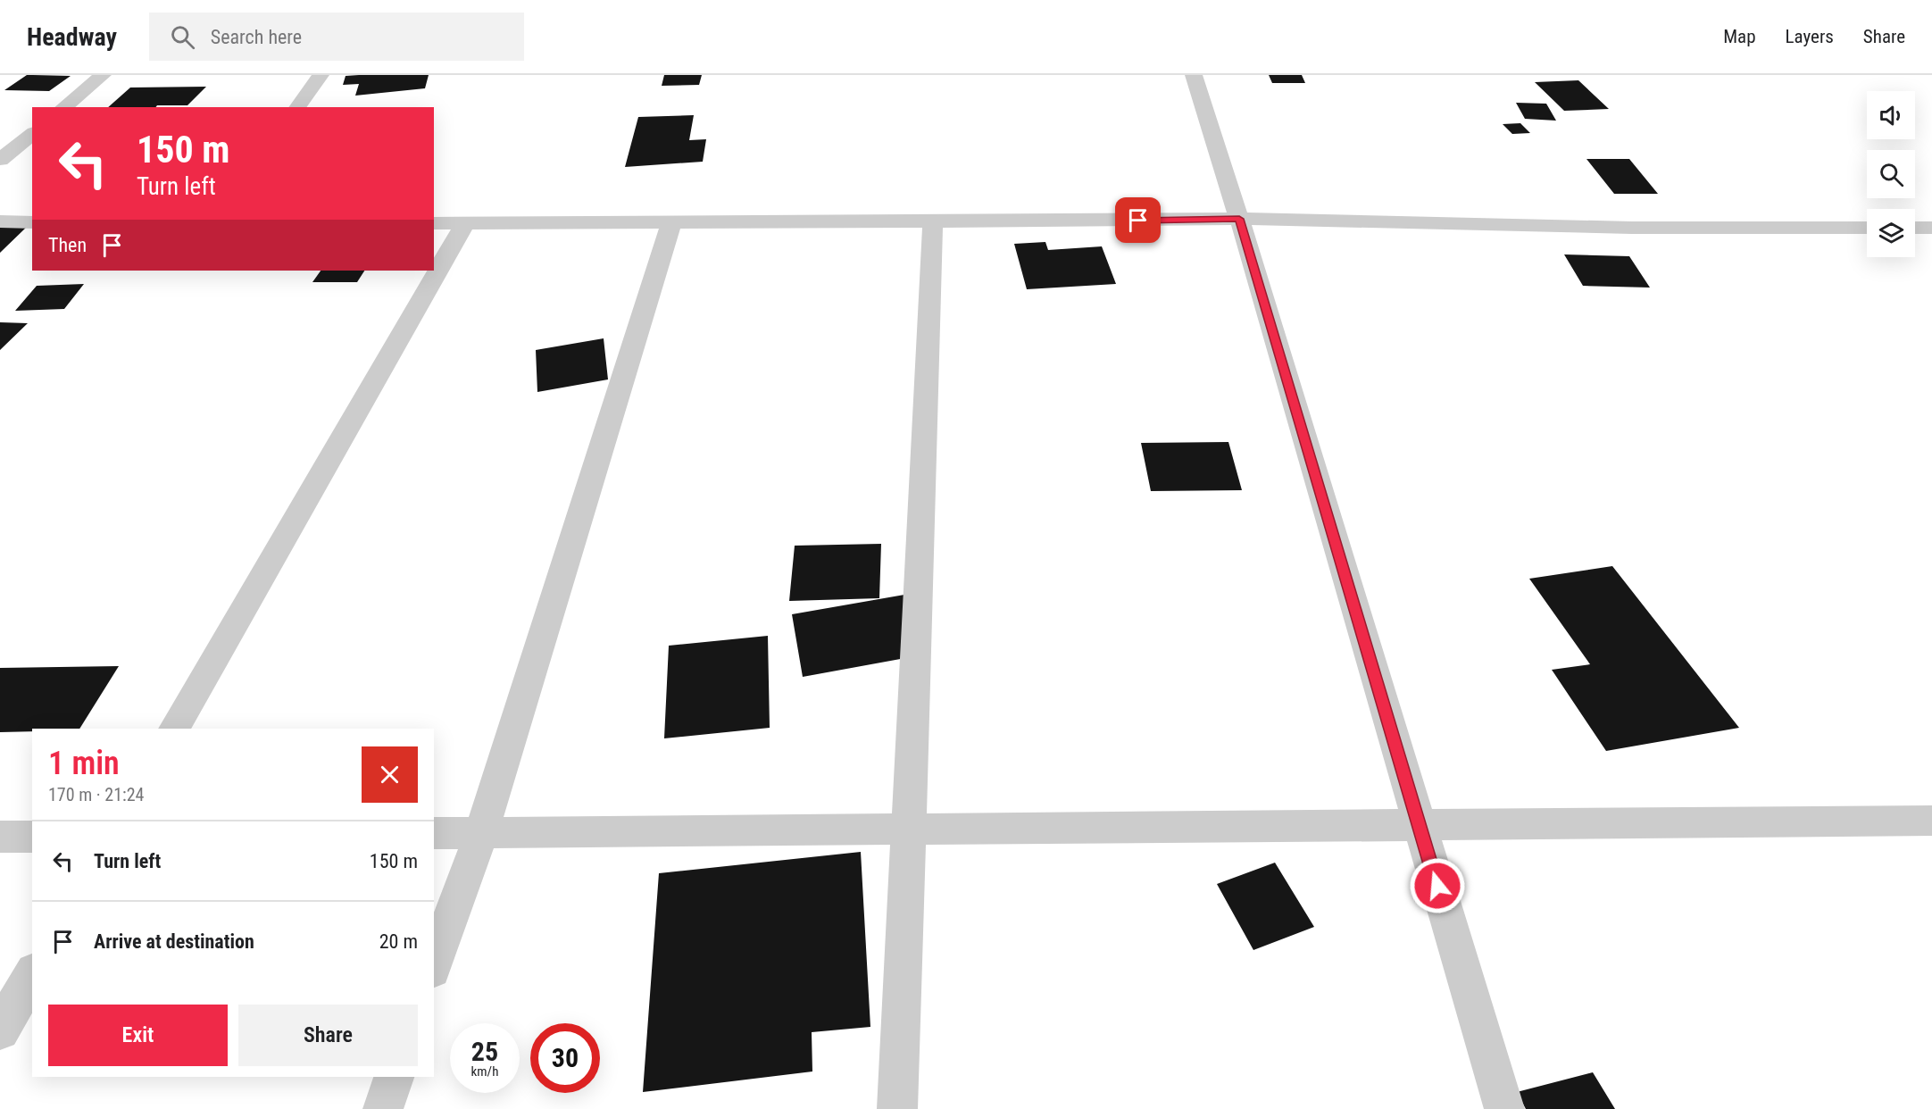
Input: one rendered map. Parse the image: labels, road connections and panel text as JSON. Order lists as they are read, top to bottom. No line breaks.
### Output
{"page":{"header":"Headway","search":"Search here","nav":["Map","Layers","Share"],"turn":["150 m","Turn left"],"then":"Then","heading":["1 min","170 m · 21:24"],"list":[{"name":"Turn left","value":"150 m"},{"name":"Arrive at destination","value":"20 m"}],"buttons":["Exit","Share"],"speed":"25 km/h","limit":"30"}}
